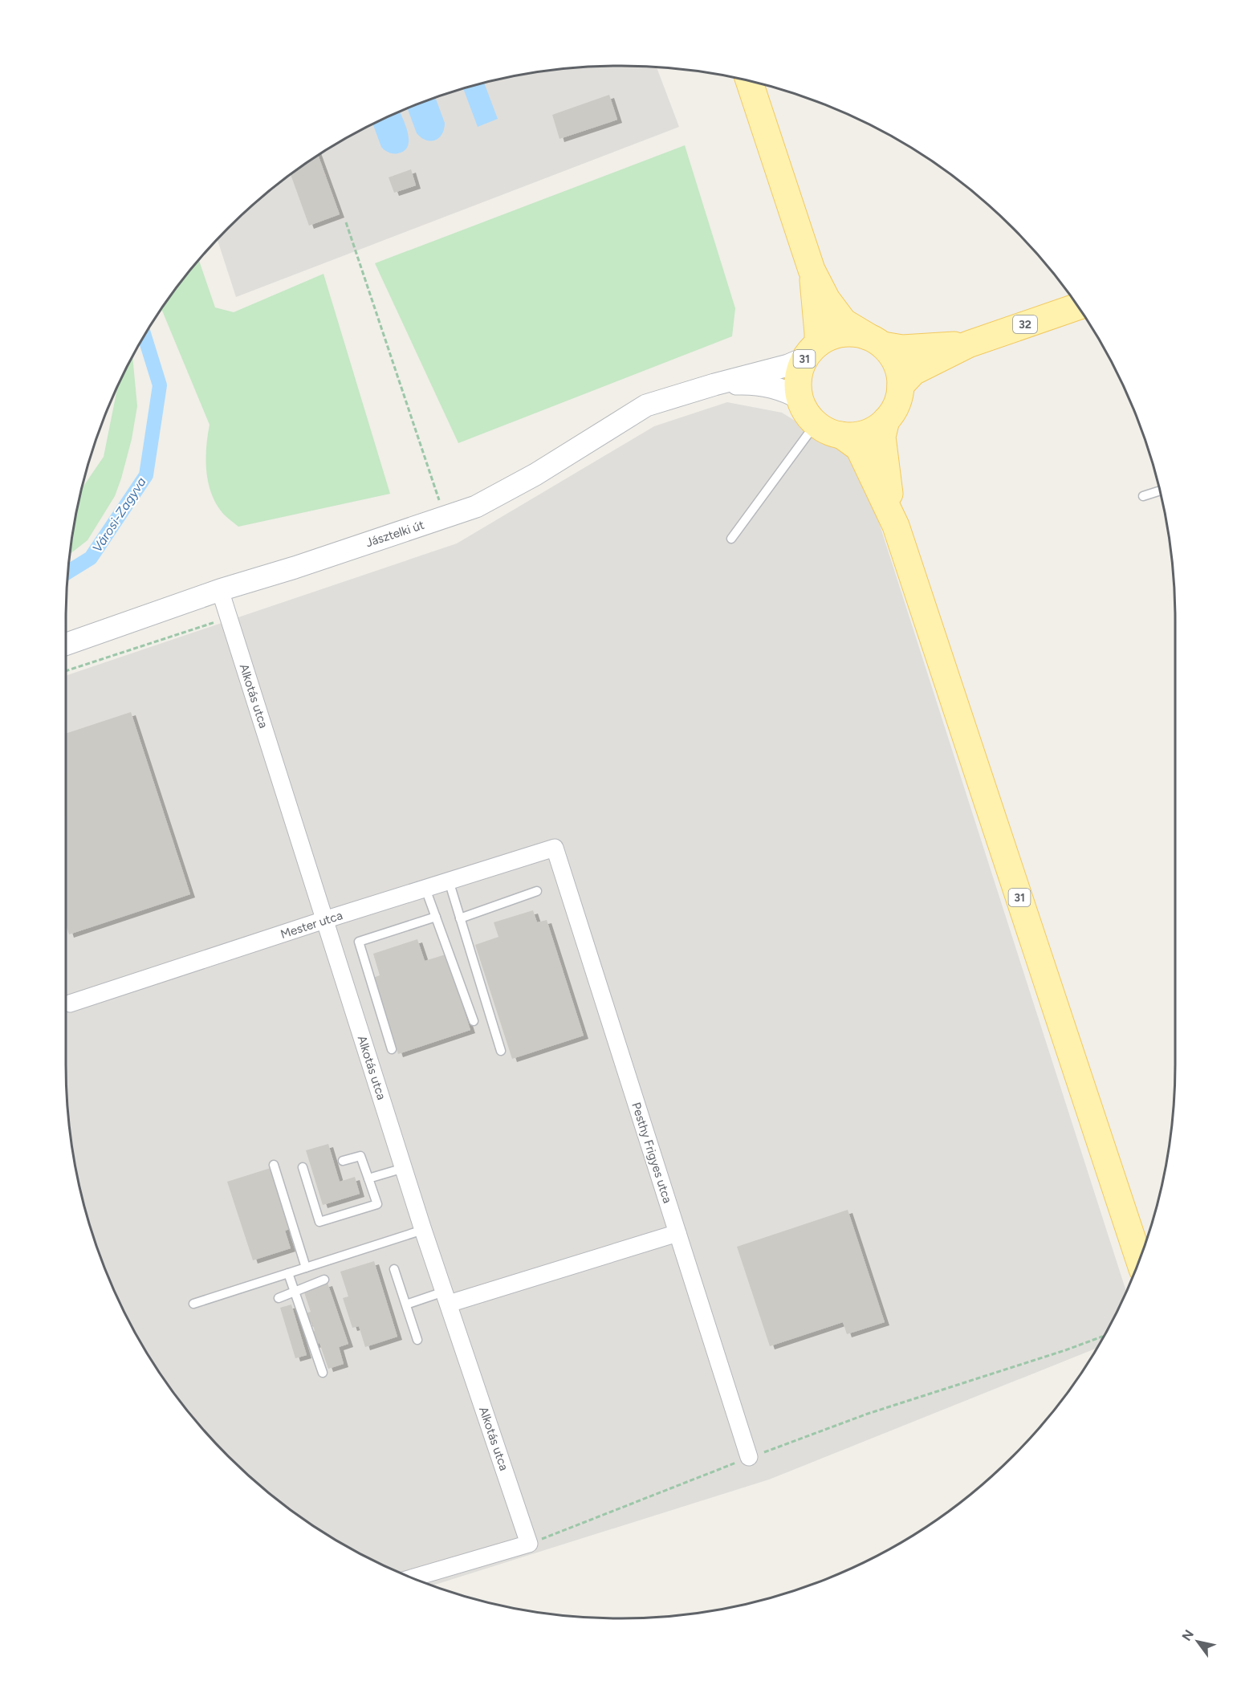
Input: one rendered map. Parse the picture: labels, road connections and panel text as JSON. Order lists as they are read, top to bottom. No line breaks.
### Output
{"streets":{"main road":["32","31"],"street":["Jásztelki út","Alkotás utca","Mester utca","Pesthy Frigyes utca"]},"crossings":[["32","31"],["32","Jásztelki út"],["31","Jásztelki út"],["Jásztelki út","Alkotás utca"],["Alkotás utca","Mester utca"],["Mester utca","Pesthy Frigyes utca"]],"water":["Városi-Zagyva"],"north":"top left"}
